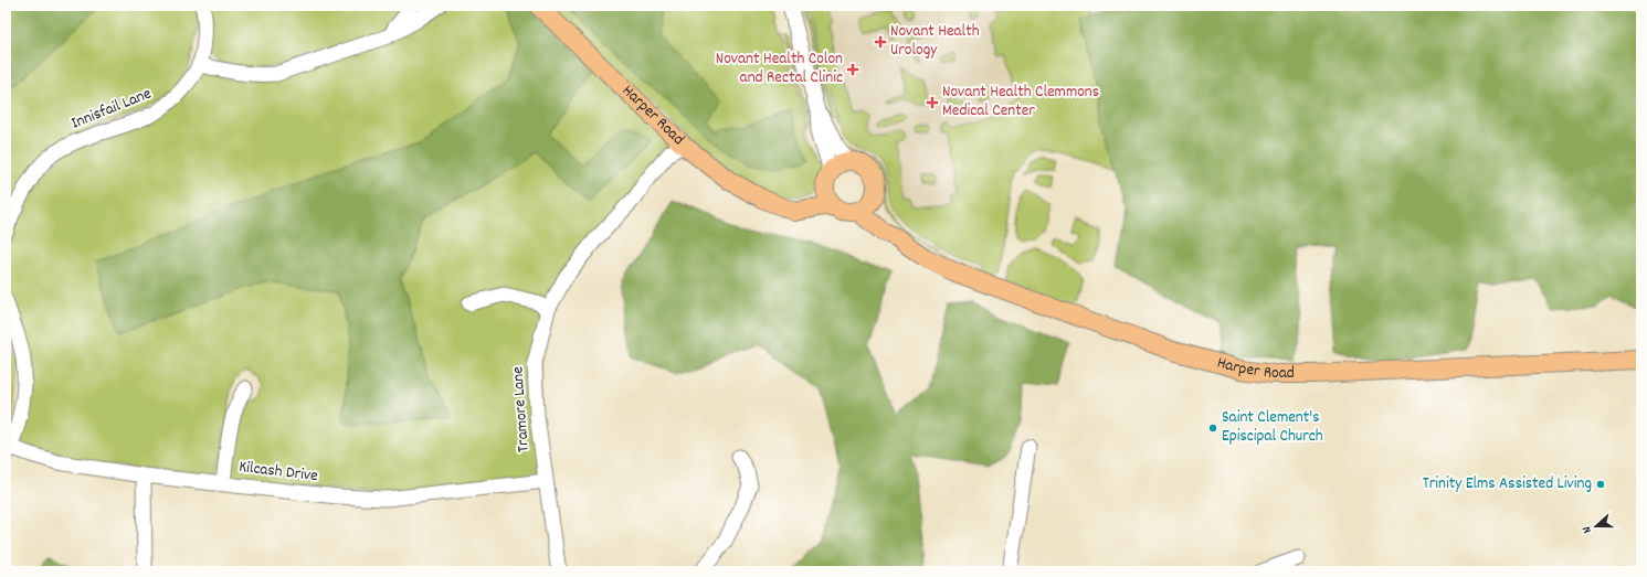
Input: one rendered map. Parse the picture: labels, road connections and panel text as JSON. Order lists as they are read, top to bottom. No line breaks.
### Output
{"streets":{"main road":["Harper Road"],"street":["Innisfail Lane","Tramore Lane","Kilcash Drive"]},"crossings":[["Harper Road","Tramore Lane"],["Tramore Lane","Kilcash Drive"]],"places":{"health":["Novant Health Urology","Novant Health Colon and Rectal Clinic","Novant Health Clemmons Medical Center"],"other":["Saint Clement's Episcipal Church","Trinity Elms Assisted Living"]},"north":"left"}
